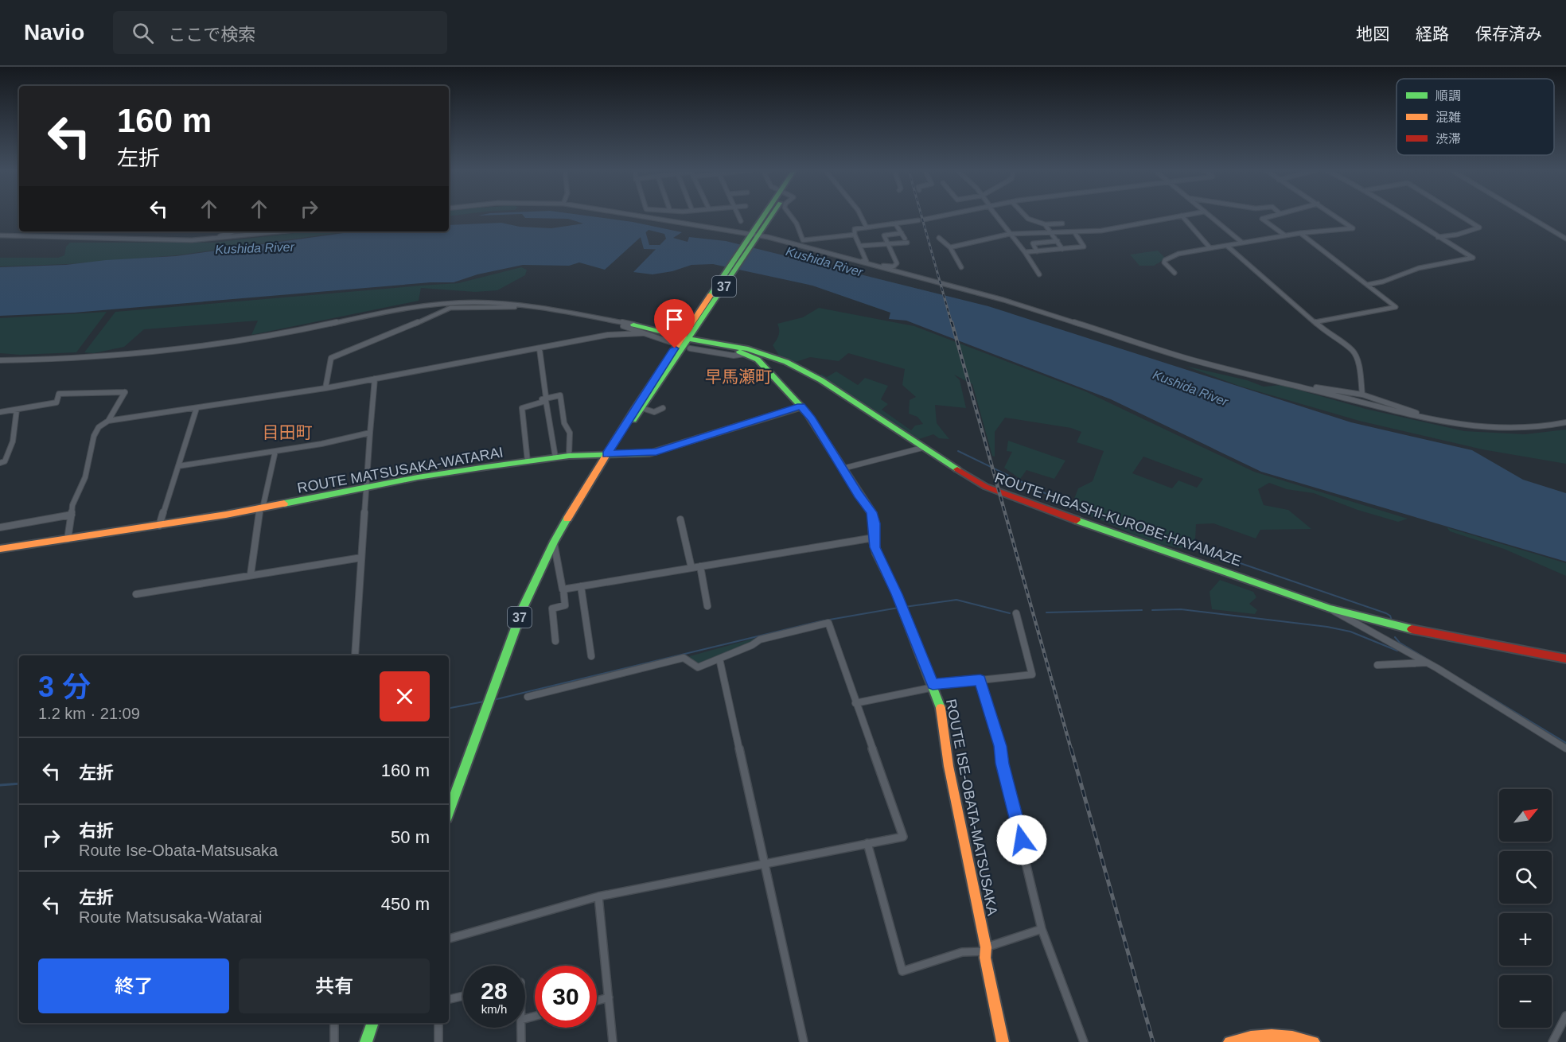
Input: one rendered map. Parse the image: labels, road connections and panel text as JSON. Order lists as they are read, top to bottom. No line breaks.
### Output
{"streets":{"main road":["37","ROUTE MATSUSAKA-WATARAI","ROUTE HIGASHI-KUROBE-HAYAMAZE","ROUTE ISE-OBATA-MATSUSAKA"]},"crossings":[["37","ROUTE MATSUSAKA-WATARAI"],["37","ROUTE HIGASHI-KUROBE-HAYAMAZE"],["ROUTE MATSUSAKA-WATARAI","ROUTE ISE-OBATA-MATSUSAKA"],["ROUTE HIGASHI-KUROBE-HAYAMAZE","ROUTE ISE-OBATA-MATSUSAKA"]],"districts":["早馬瀬町","目田町"],"water":["Kushida River"],"legend":["順調","混雑","渋滞"],"north":"top right","page":{"header":"Navio","search":"ここで検索","nav":["地図","経路","保存済み"],"turn":["160 m","左折"],"heading":["3 分","1.2 km · 21:09"],"list":[{"name":"左折","value":"160 m"},{"name":"右折","note":"Route Ise-Obata-Matsusaka","value":"50 m"},{"name":"左折","note":"Route Matsusaka-Watarai","value":"450 m"}],"map_buttons":["+","−"],"buttons":["終了","共有"],"speed":"28 km/h","limit":"30"}}
